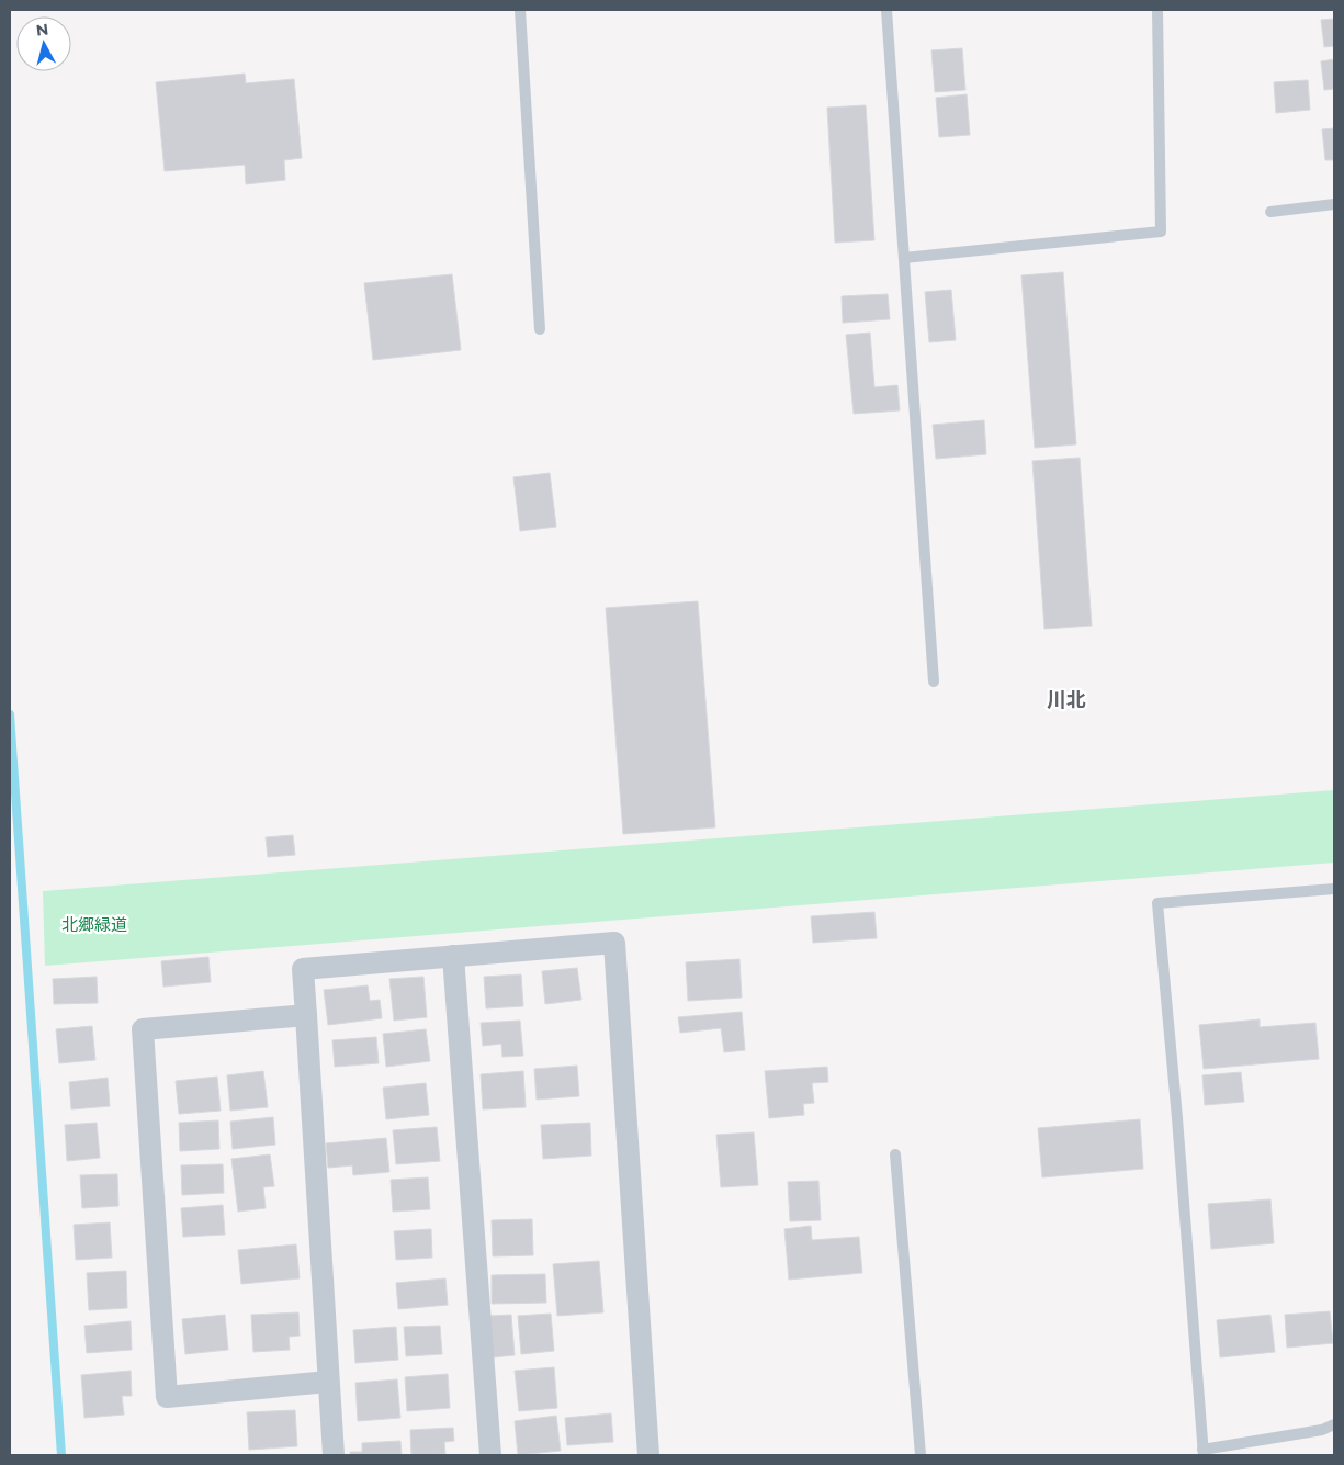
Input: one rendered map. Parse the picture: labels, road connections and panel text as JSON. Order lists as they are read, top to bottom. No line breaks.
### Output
{"districts":["川北"],"parks":["北郷緑道"],"north":"top"}
